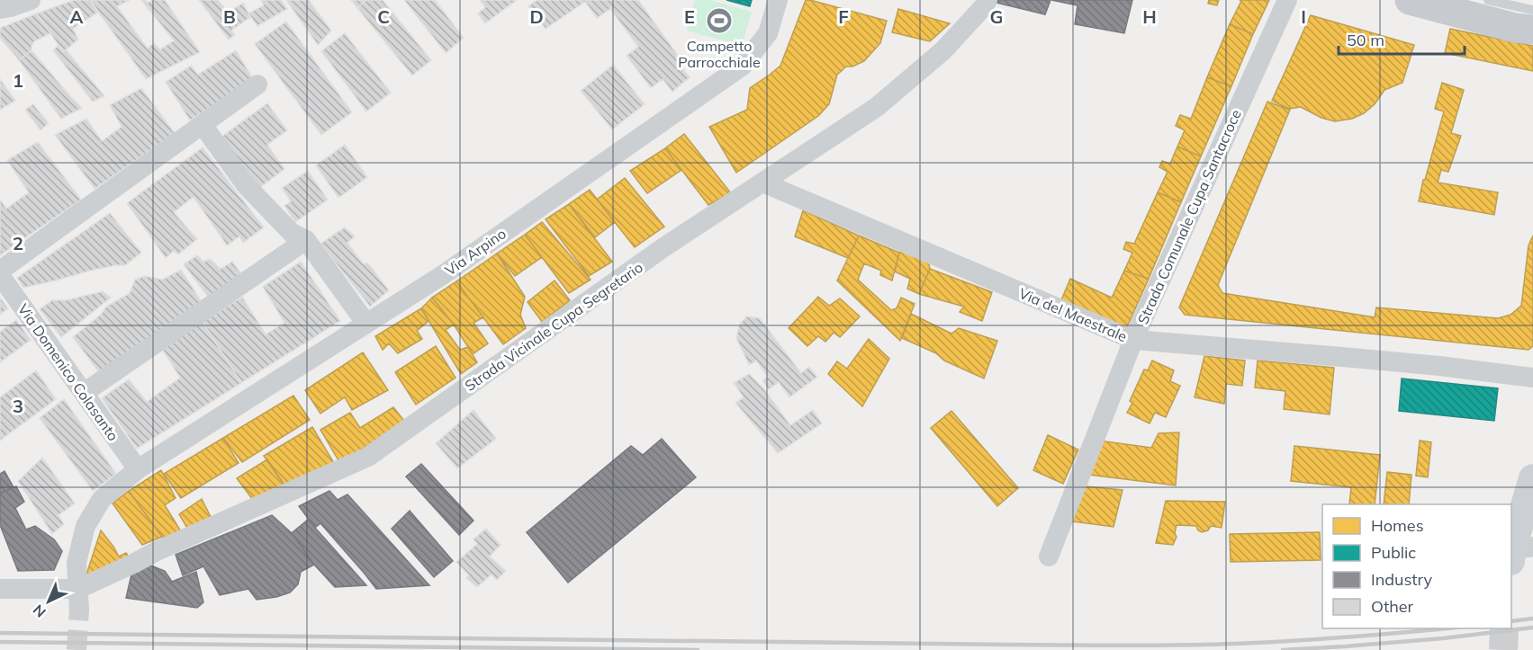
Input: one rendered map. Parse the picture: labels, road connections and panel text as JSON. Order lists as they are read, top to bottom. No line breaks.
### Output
{"streets":{"street":["Strada Comunale Cupa Santacroce","Via Arpino","Via del Maestrale","Strada Vicinale Cupa Segretario","Via Domenico Colasanto"]},"crossings":[["Strada Comunale Cupa Santacroce","Via del Maestrale"],["Via Arpino","Strada Vicinale Cupa Segretario"],["Via Arpino","Via Domenico Colasanto"],["Via del Maestrale","Strada Vicinale Cupa Segretario"]],"places":{"sports":["Campetto Parrocchiale"]},"legend":["Homes","Public","Industry","Other"],"scale_bar":"50 m","north":"bottom left","grid":{"columns":["A","B","C","D","E","F","G","H","I"],"rows":["1","2","3"]}}
